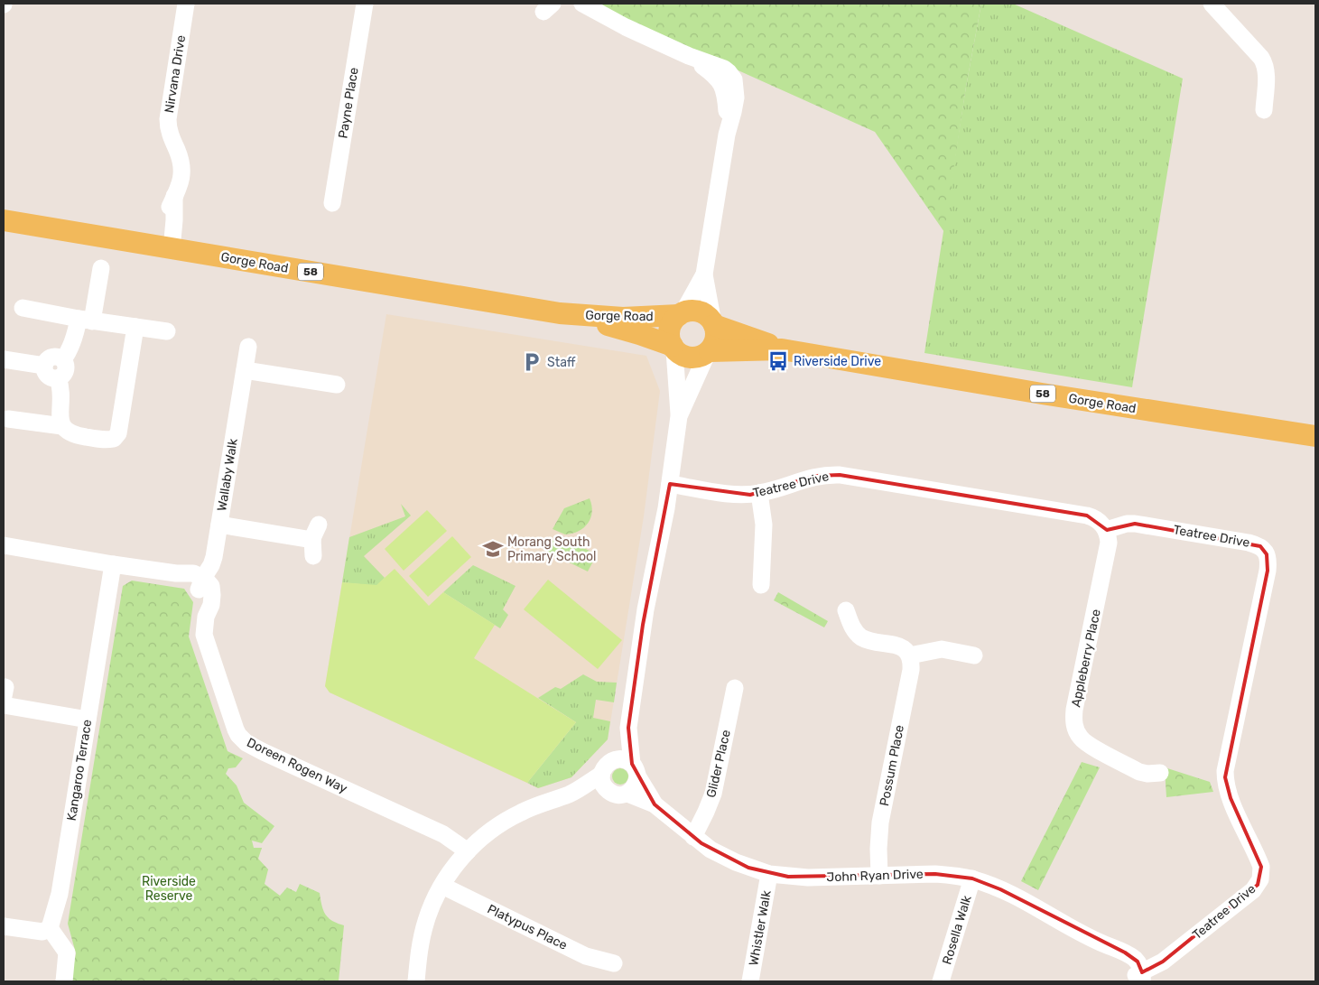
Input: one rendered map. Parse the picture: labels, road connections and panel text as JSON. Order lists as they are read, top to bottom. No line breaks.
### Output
{"streets":{"main road":["Gorge Road","58"],"street":["Nirvana Drive","Payne Place","Wallaby Walk","Teatree Drive","Appleberry Place","Glider Place","Doreen Rogen Way","Possum Place","Kangaroo Terrace","John Ryan Drive","Platypus Place","Whistler Walk","Rosella Walk"]},"crossings":[["Nirvana Drive","Gorge Road"],["Gorge Road","58"],["Wallaby Walk","Doreen Rogen Way"],["Teatree Drive","Appleberry Place"],["Teatree Drive","John Ryan Drive"],["Glider Place","John Ryan Drive"],["Possum Place","John Ryan Drive"],["John Ryan Drive","Whistler Walk"],["John Ryan Drive","Rosella Walk"]],"parks":["Riverside Reserve"],"places":{"bus stop":["Riverside Drive"],"parking":["Staff"],"school or university":["Morang South Primary School"]}}
